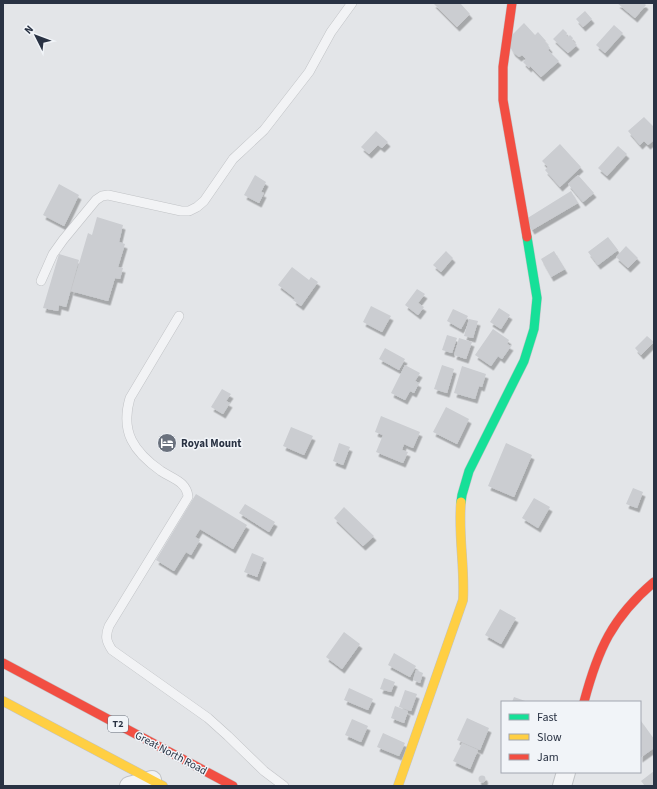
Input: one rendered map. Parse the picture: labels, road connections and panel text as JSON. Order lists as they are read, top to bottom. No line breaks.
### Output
{"streets":{"main road":["T2","Great North Road"]},"places":{"hotel":["Royal Mount"]},"legend":["Fast","Slow","Jam"],"north":"top left"}
